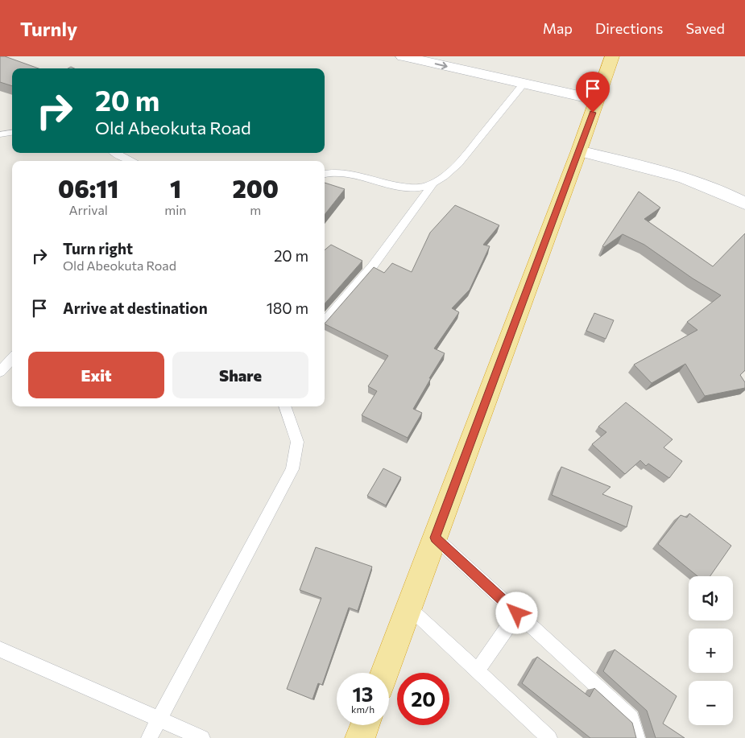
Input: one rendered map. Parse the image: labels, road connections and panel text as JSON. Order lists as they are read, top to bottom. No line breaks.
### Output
{"page":{"header":"Turnly","nav":["Map","Directions","Saved"],"turn":["20 m","Old Abeokuta Road"],"eta":["06:11","Arrival","1","min","200","m"],"list":[{"name":"Turn right","note":"Old Abeokuta Road","value":"20 m"},{"name":"Arrive at destination","value":"180 m"}],"buttons":["Exit","Share"],"map_buttons":["+","−"],"speed":"13 km/h","limit":"20"}}
